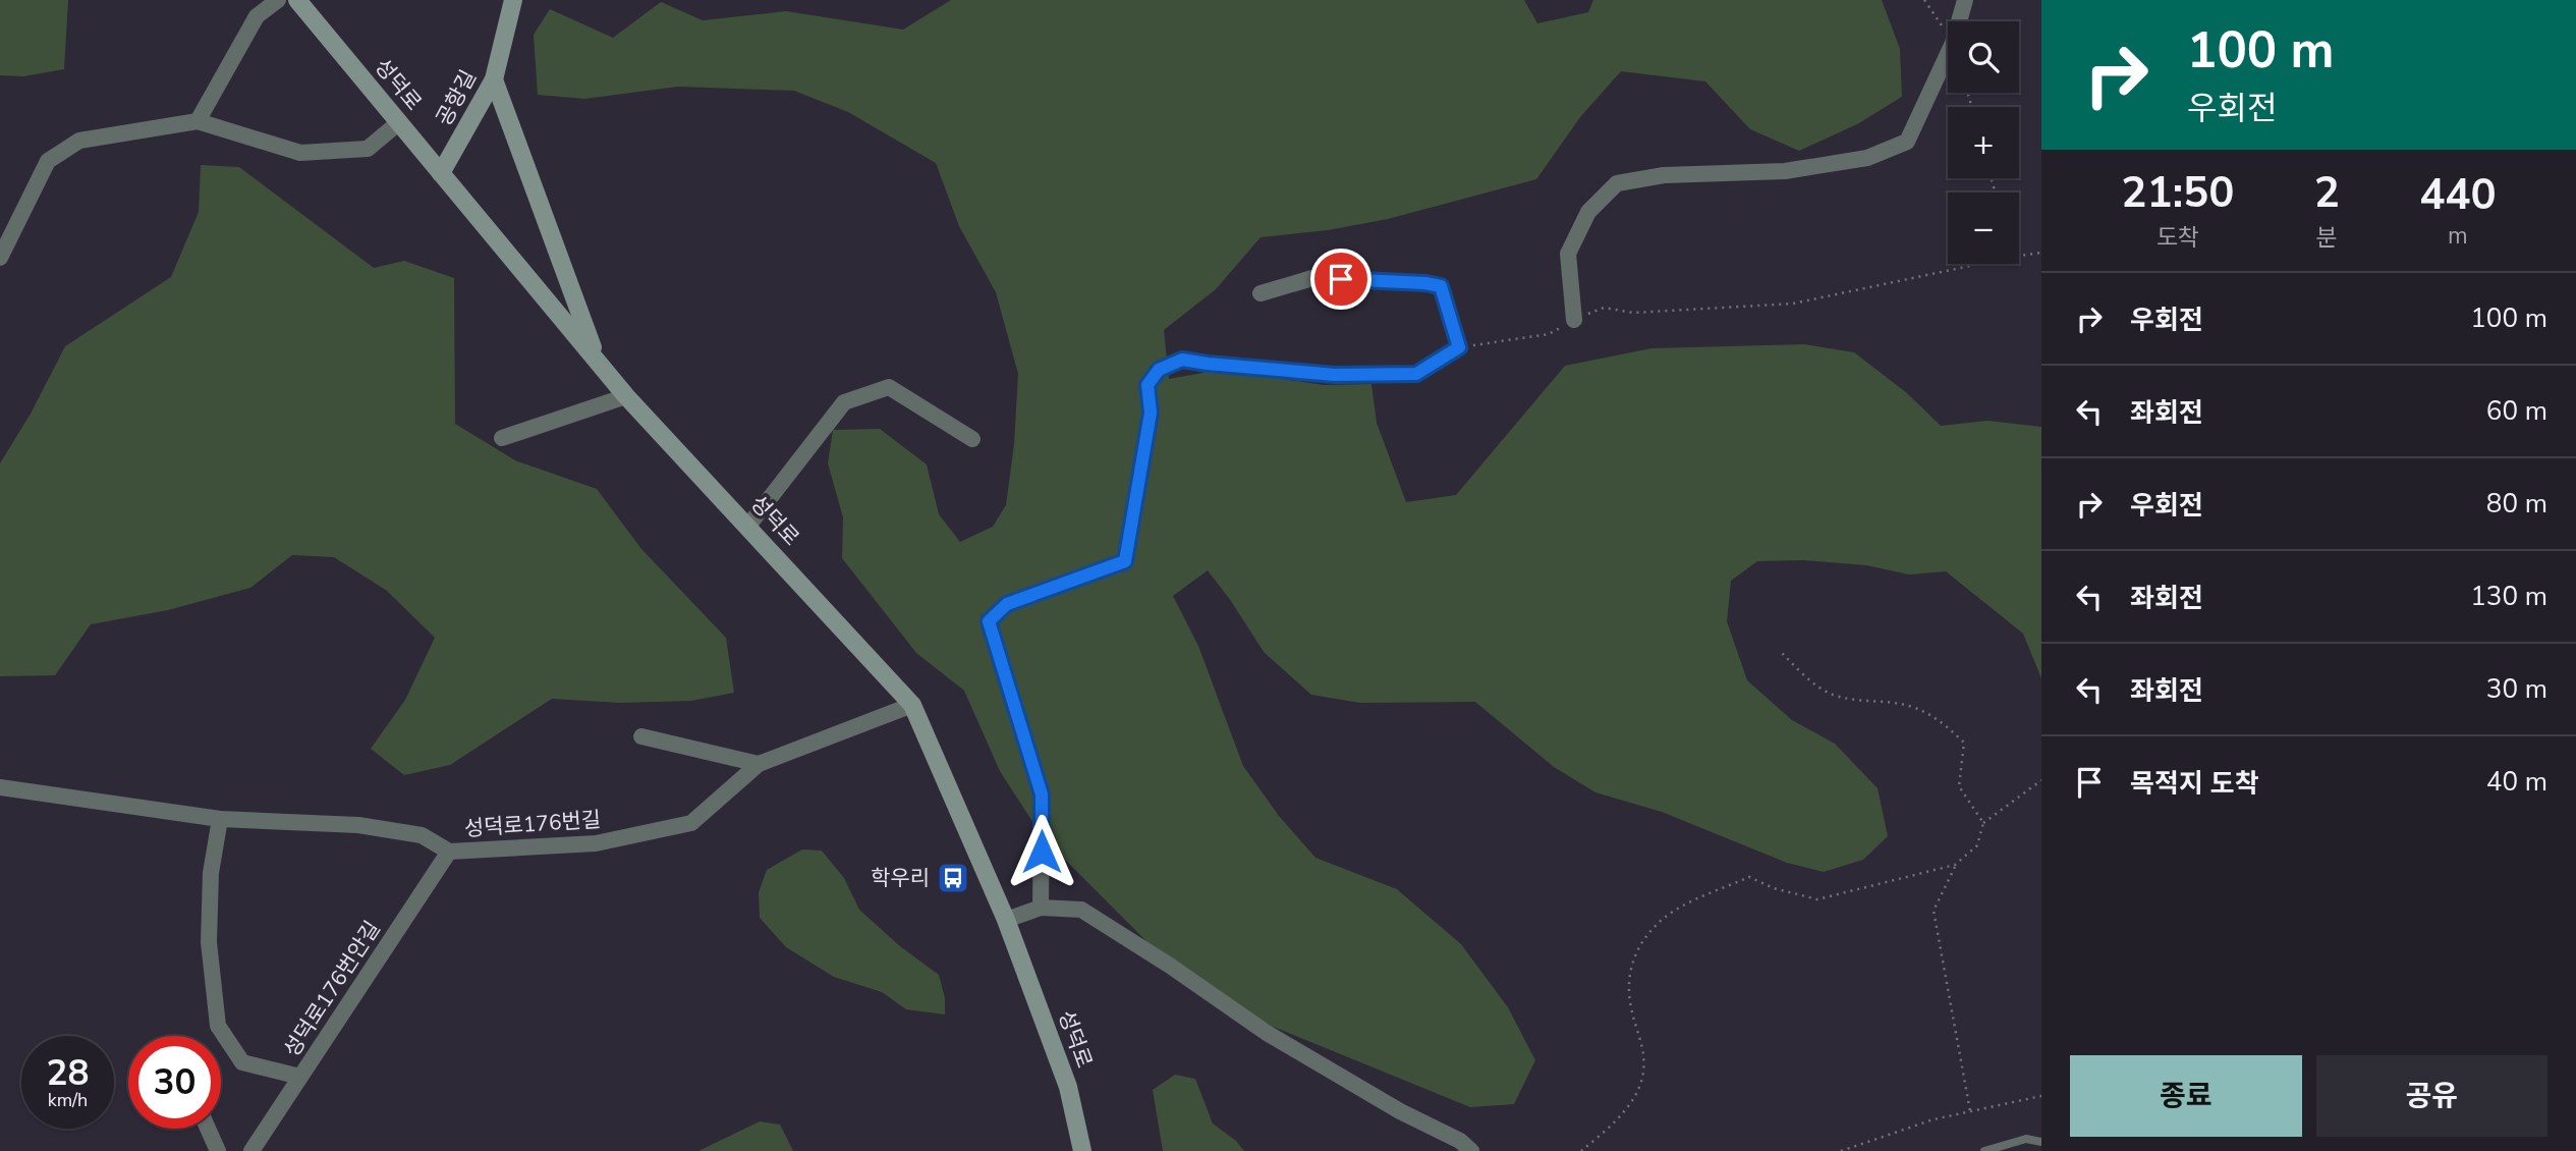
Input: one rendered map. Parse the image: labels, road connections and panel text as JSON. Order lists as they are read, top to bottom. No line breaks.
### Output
{"streets":{"street":["성덕로","공항길","성덕로176번길","성덕로176번안길"]},"crossings":[["성덕로","공항길"],["성덕로","성덕로176번길"],["성덕로176번길","성덕로176번안길"]],"places":{"bus stop":["학우리"]},"page":{"turn":["100 m","우회전"],"map_buttons":["+","−"],"eta":["21:50","도착","2","분","440","m"],"list":[{"name":"우회전","value":"100 m"},{"name":"좌회전","value":"60 m"},{"name":"우회전","value":"80 m"},{"name":"좌회전","value":"130 m"},{"name":"좌회전","value":"30 m"},{"name":"목적지 도착","value":"40 m"}],"speed":"28 km/h","limit":"30","buttons":["종료","공유"]}}
